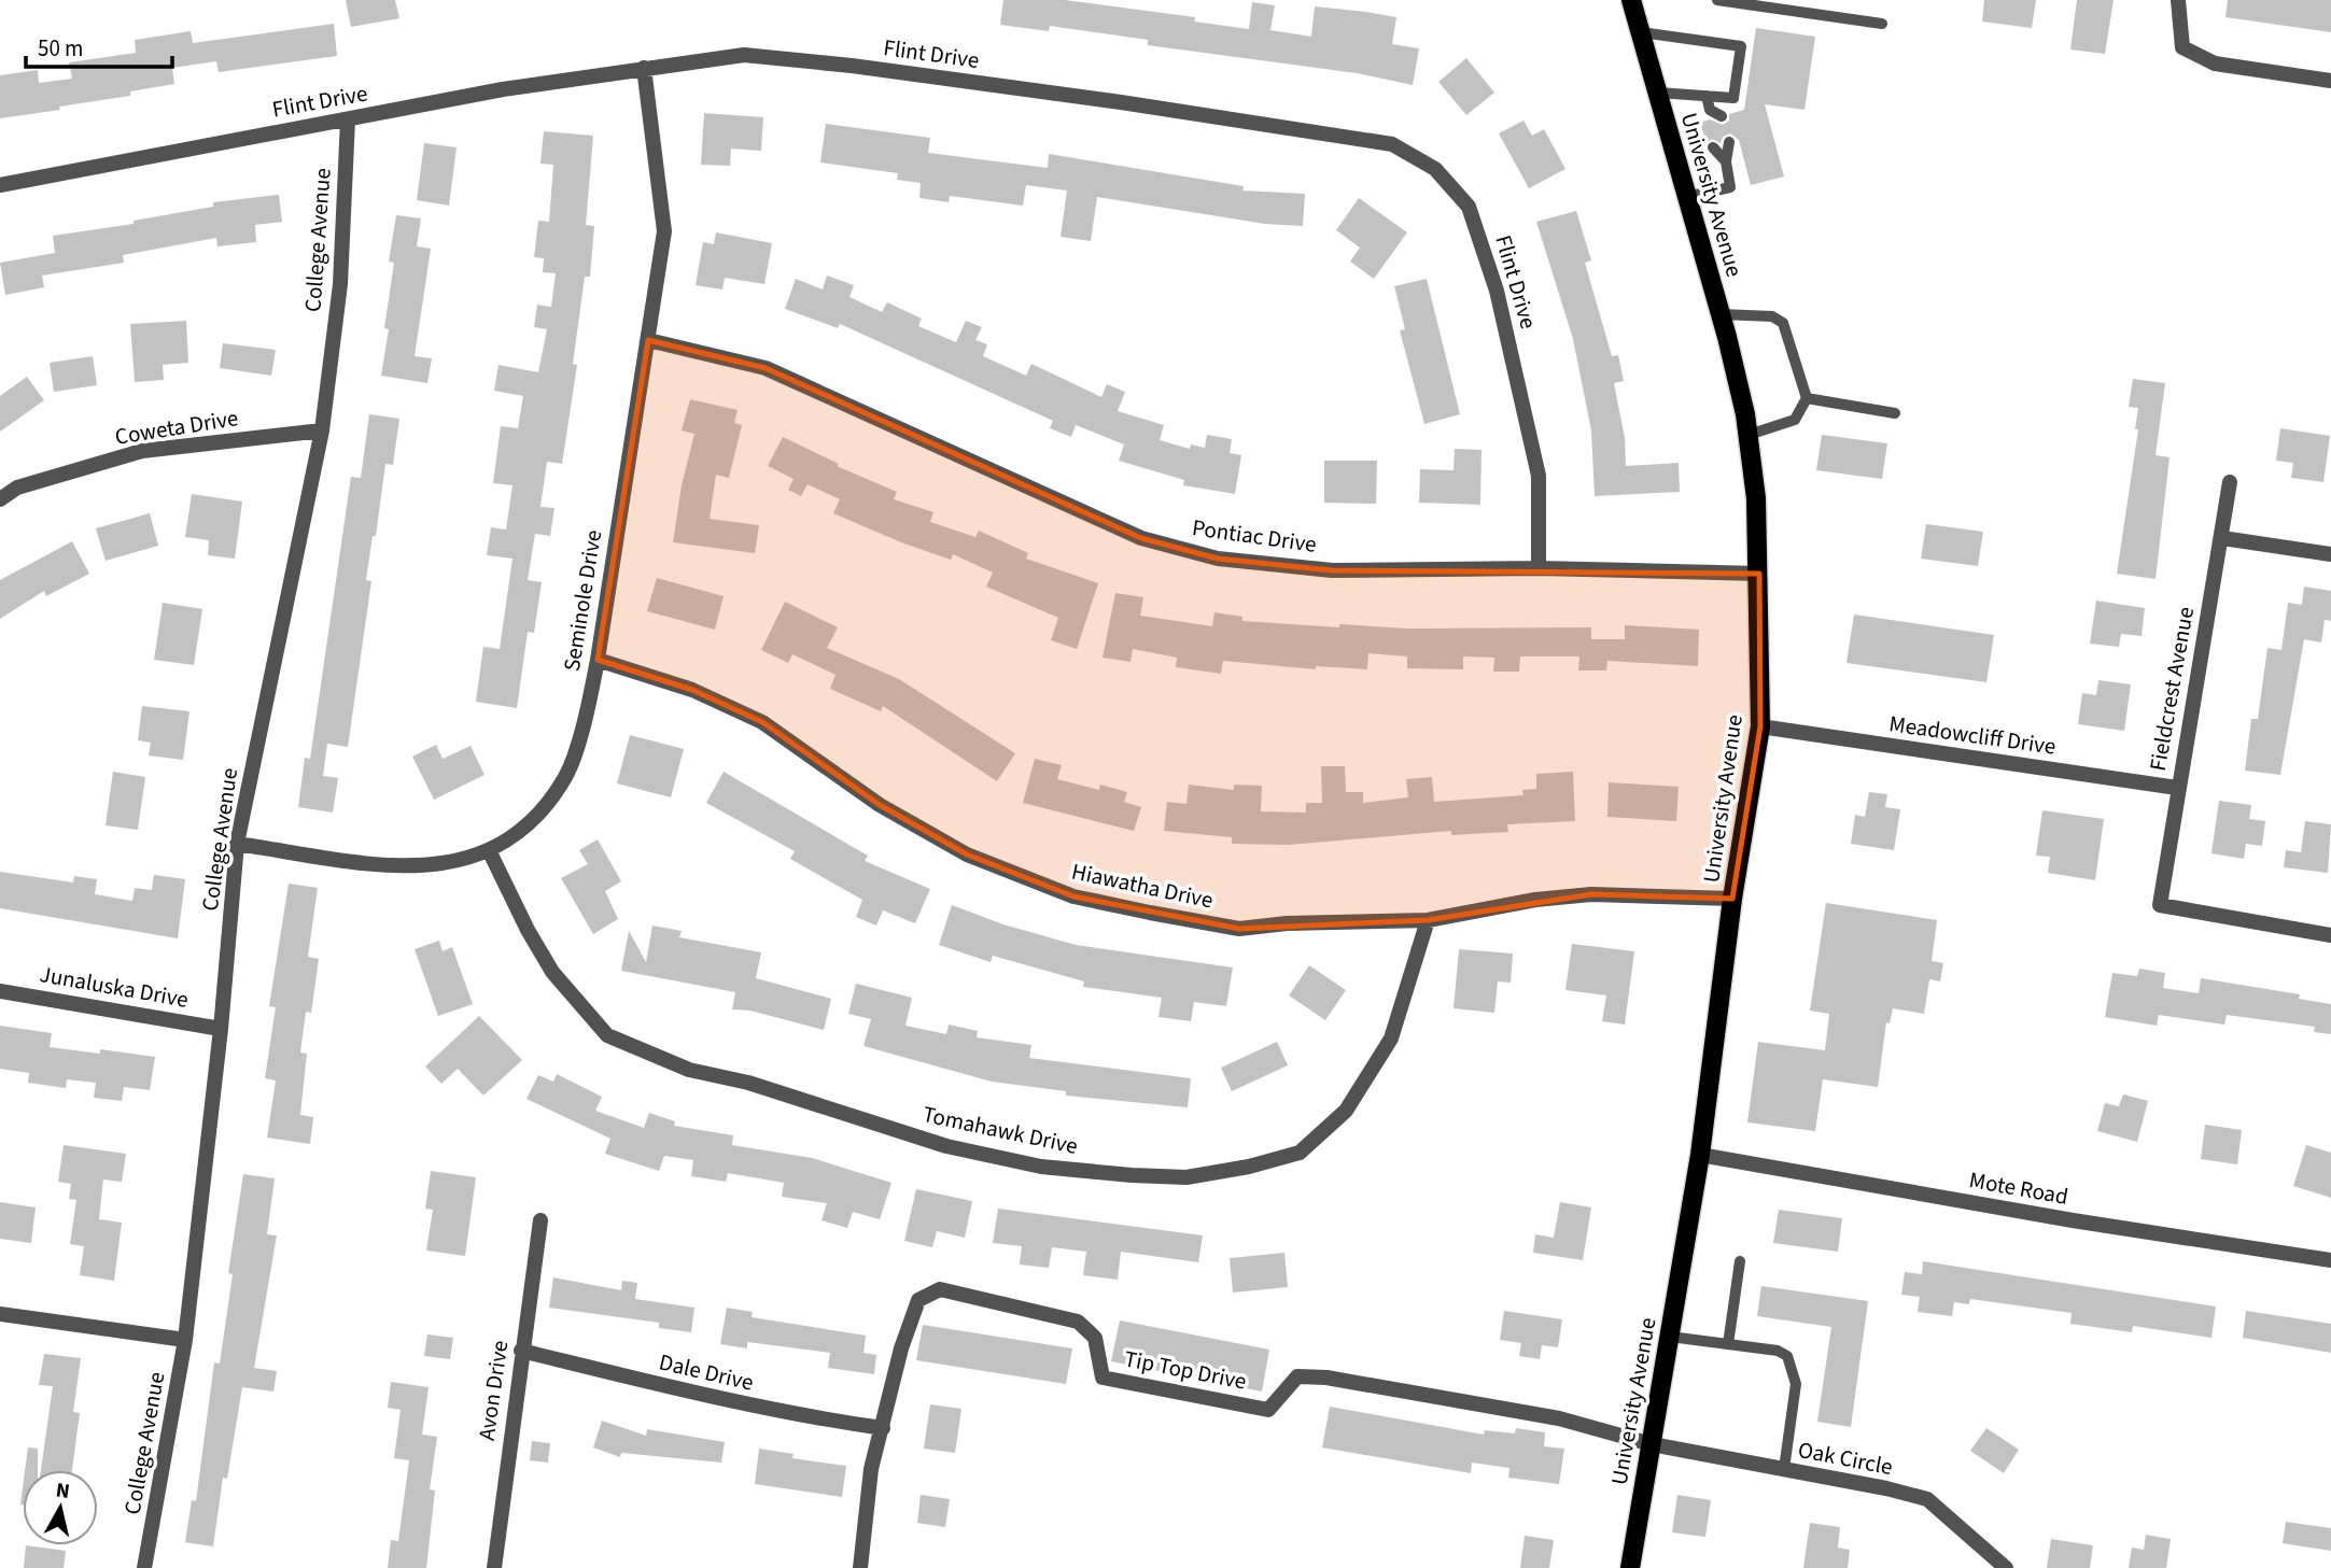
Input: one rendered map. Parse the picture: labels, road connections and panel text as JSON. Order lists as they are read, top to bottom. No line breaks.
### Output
{"streets":{"main road":["University Avenue"],"street":["Flint Drive","College Avenue","Coweta Drive","Pontiac Drive","Seminole Drive","Fieldcrest Avenue","Meadowcliff Drive","Hiawatha Drive","Junaluska Drive","Tomahawk Drive","Mote Road","Tip Top Drive","Dale Drive","Avon Drive","Oak Circle"]},"crossings":[["Flint Drive","College Avenue"],["Flint Drive","Pontiac Drive"],["Flint Drive","Seminole Drive"],["University Avenue","Pontiac Drive"],["University Avenue","Meadowcliff Drive"],["University Avenue","Hiawatha Drive"],["University Avenue","Mote Road"],["University Avenue","Tip Top Drive"],["University Avenue","Oak Circle"],["College Avenue","Coweta Drive"],["College Avenue","Seminole Drive"],["College Avenue","Junaluska Drive"],["Pontiac Drive","Seminole Drive"],["Seminole Drive","Hiawatha Drive"],["Seminole Drive","Tomahawk Drive"],["Fieldcrest Avenue","Meadowcliff Drive"],["Hiawatha Drive","Tomahawk Drive"],["Tip Top Drive","Dale Drive"],["Tip Top Drive","Oak Circle"],["Dale Drive","Avon Drive"]],"scale_bar":"50 m","north":"top"}
